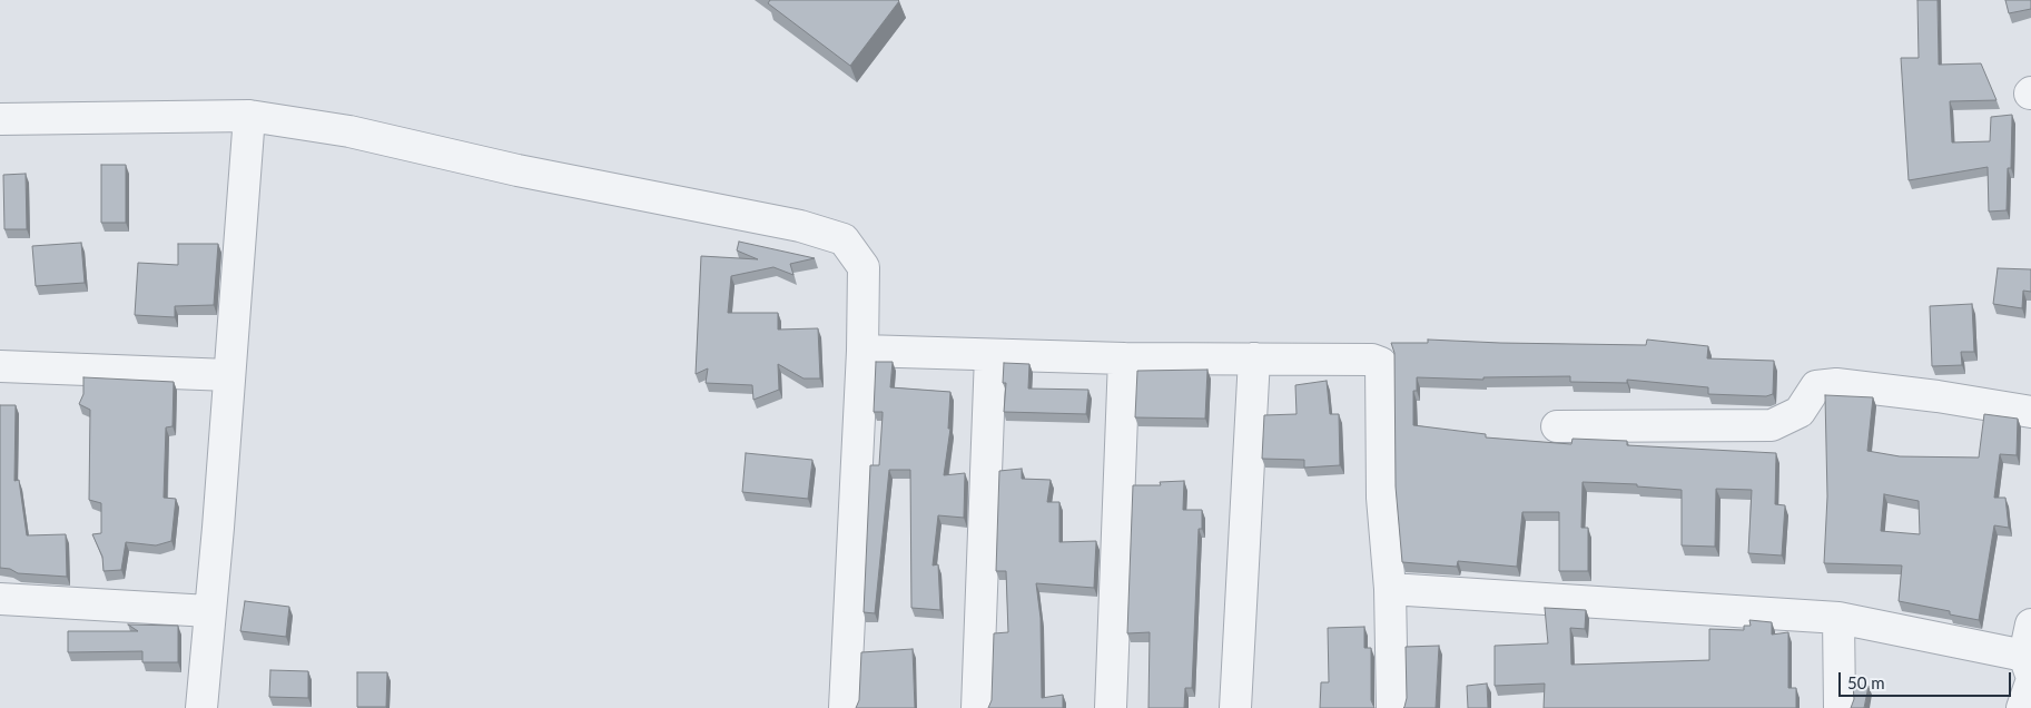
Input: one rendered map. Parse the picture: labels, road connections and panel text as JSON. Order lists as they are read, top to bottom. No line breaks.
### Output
{"scale_bar":"50 m"}
